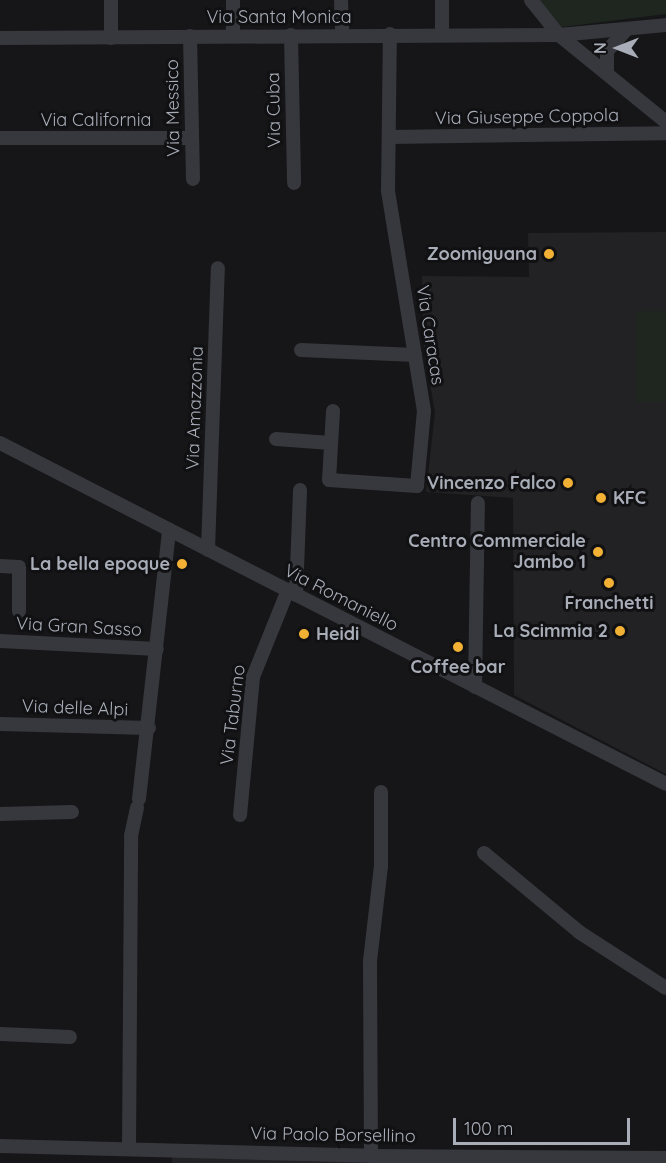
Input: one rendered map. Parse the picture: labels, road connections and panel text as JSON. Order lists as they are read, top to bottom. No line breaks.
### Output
{"streets":{"street":["Via Santa Monica","Via Messico","Via Cuba","Via Giuseppe Coppola","Via California","Via Caracas","Via Amazzonia","Via Romaniello","Via Gran Sasso","Via delle Alpi","Via Taburno","Via Paolo Borsellino"]},"crossings":[["Via Santa Monica","Via Messico"],["Via Santa Monica","Via Cuba"],["Via Santa Monica","Via Caracas"],["Via Messico","Via California"],["Via Giuseppe Coppola","Via Caracas"],["Via Amazzonia","Via Romaniello"],["Via Romaniello","Via Taburno"]],"places":["Zoomiguana","Vincenzo Falco","KFC","Centro Commerciale Jambo 1","La bella epoque","Franchetti","La Scimmia 2","Heidi","Coffee bar"],"scale_bar":"100 m","north":"left"}
